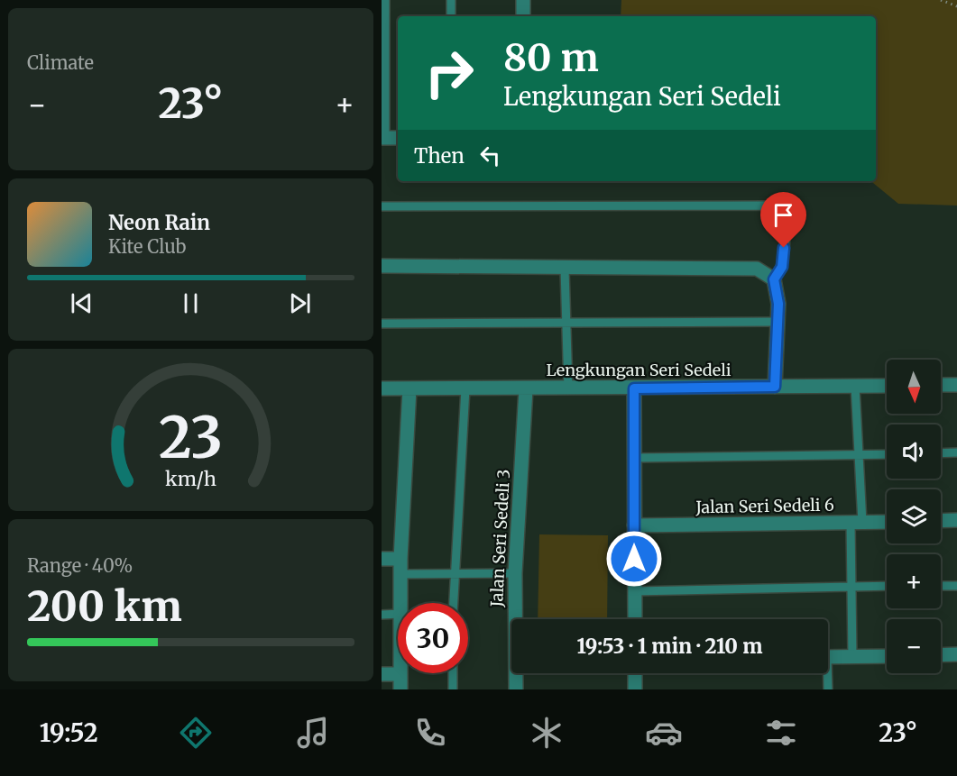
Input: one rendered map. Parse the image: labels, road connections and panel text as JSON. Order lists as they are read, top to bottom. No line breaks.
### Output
{"streets":{"street":["Lengkungan Seri Sedeli","Jalan Seri Sedeli 6","Jalan Seri Sedeli 3"]},"crossings":[["Lengkungan Seri Sedeli","Jalan Seri Sedeli 3"]],"north":"bottom","page":{"tile":["Climate",["Range · 40%","200 km"]],"turn":["80 m","Lengkungan Seri Sedeli"],"heat":["−","23°","+"],"then":"Then","song":["Neon Rain","Kite Club"],"map_buttons":["+","−"],"limit":"30","trip":"19:53 · 1 min · 210 m","tabs":["19:52","23°"],"gauge":["23","km/h"]}}
